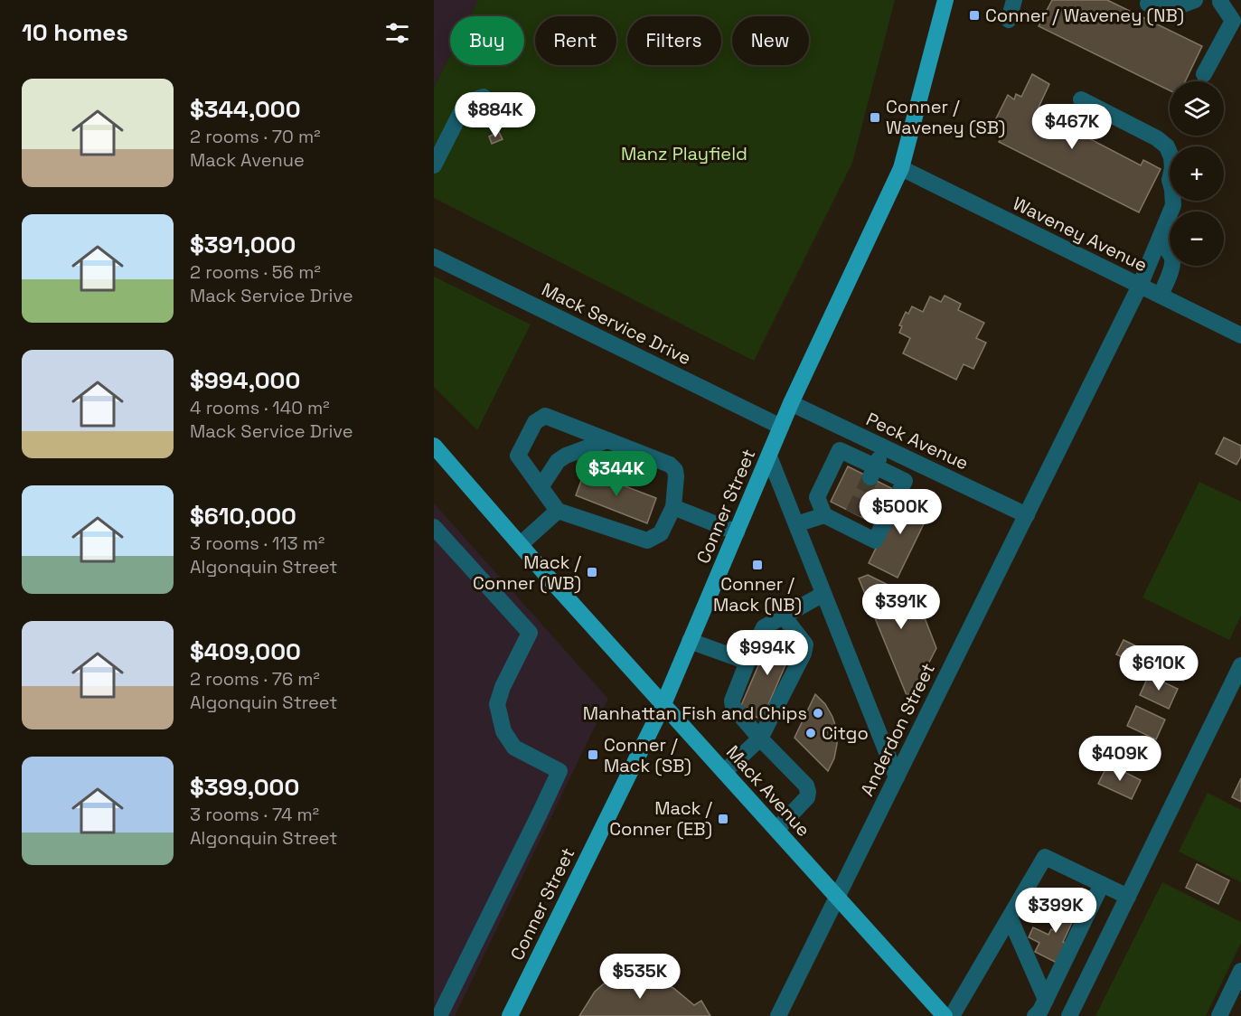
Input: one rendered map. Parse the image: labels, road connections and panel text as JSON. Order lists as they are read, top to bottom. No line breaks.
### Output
{"streets":{"main road":["Conner Street","Mack Avenue"],"street":["Waveney Avenue","Mack Service Drive","Peck Avenue","Anderdon Street"]},"crossings":[["Waveney Avenue","Conner Street"],["Waveney Avenue","Anderdon Street"],["Mack Service Drive","Conner Street"],["Peck Avenue","Conner Street"],["Peck Avenue","Anderdon Street"],["Conner Street","Mack Avenue"],["Anderdon Street","Mack Avenue"]],"parks":["Manz Playfield"],"places":{"transit":["Conner / Waveney (NB)","Conner / Waveney (SB)","Conner / Mack (NB)","Mack / Conner (WB)","Conner / Mack (SB)","Mack / Conner (EB)"],"other":["Manhattan Fish and Chips","Citgo"]},"page":{"heading":"10 homes","chip":["Buy","Rent","Filters","New"],"list":[{"name":"$344,000","note":"2 rooms · 70 m² · Mack Avenue"},{"name":"$391,000","note":"2 rooms · 56 m² · Mack Service Drive"},{"name":"$994,000","note":"4 rooms · 140 m² · Mack Service Drive"},{"name":"$610,000","note":"3 rooms · 113 m² · Algonquin Street"},{"name":"$409,000","note":"2 rooms · 76 m² · Algonquin Street"},{"name":"$399,000","note":"3 rooms · 74 m² · Algonquin Street"}],"map_buttons":["+","−"],"price":["$884K","$467K","$344K","$500K","$391K","$994K","$610K","$409K","$399K","$535K"]}}
